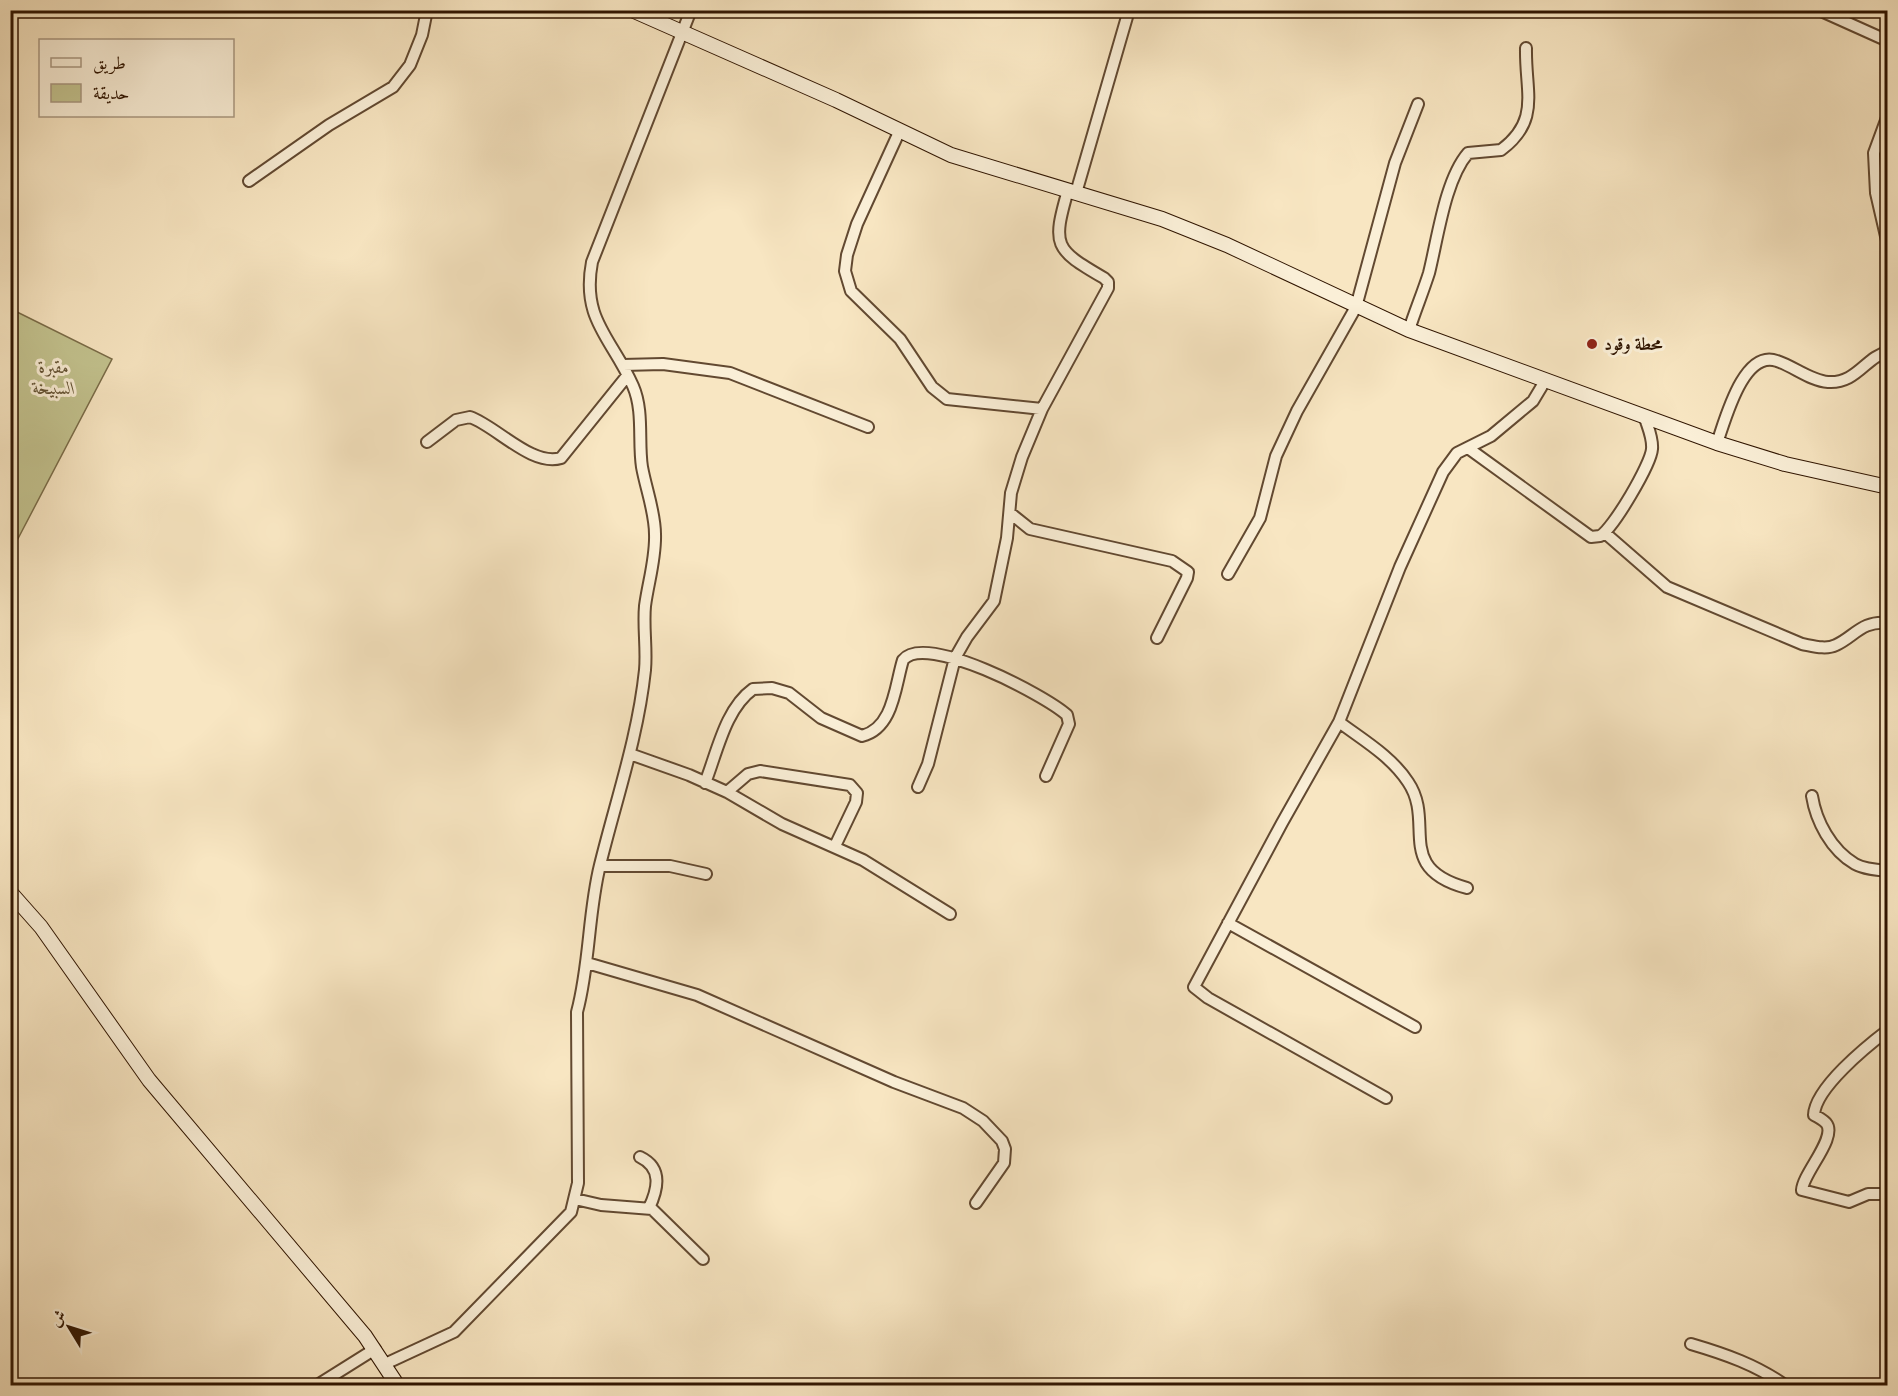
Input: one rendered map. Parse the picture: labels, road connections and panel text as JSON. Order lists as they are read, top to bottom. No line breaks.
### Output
{"parks":["مقبرة السبيخة"],"places":["محطة وقود"],"legend":["طريق","حديقة"],"north":"top left"}
